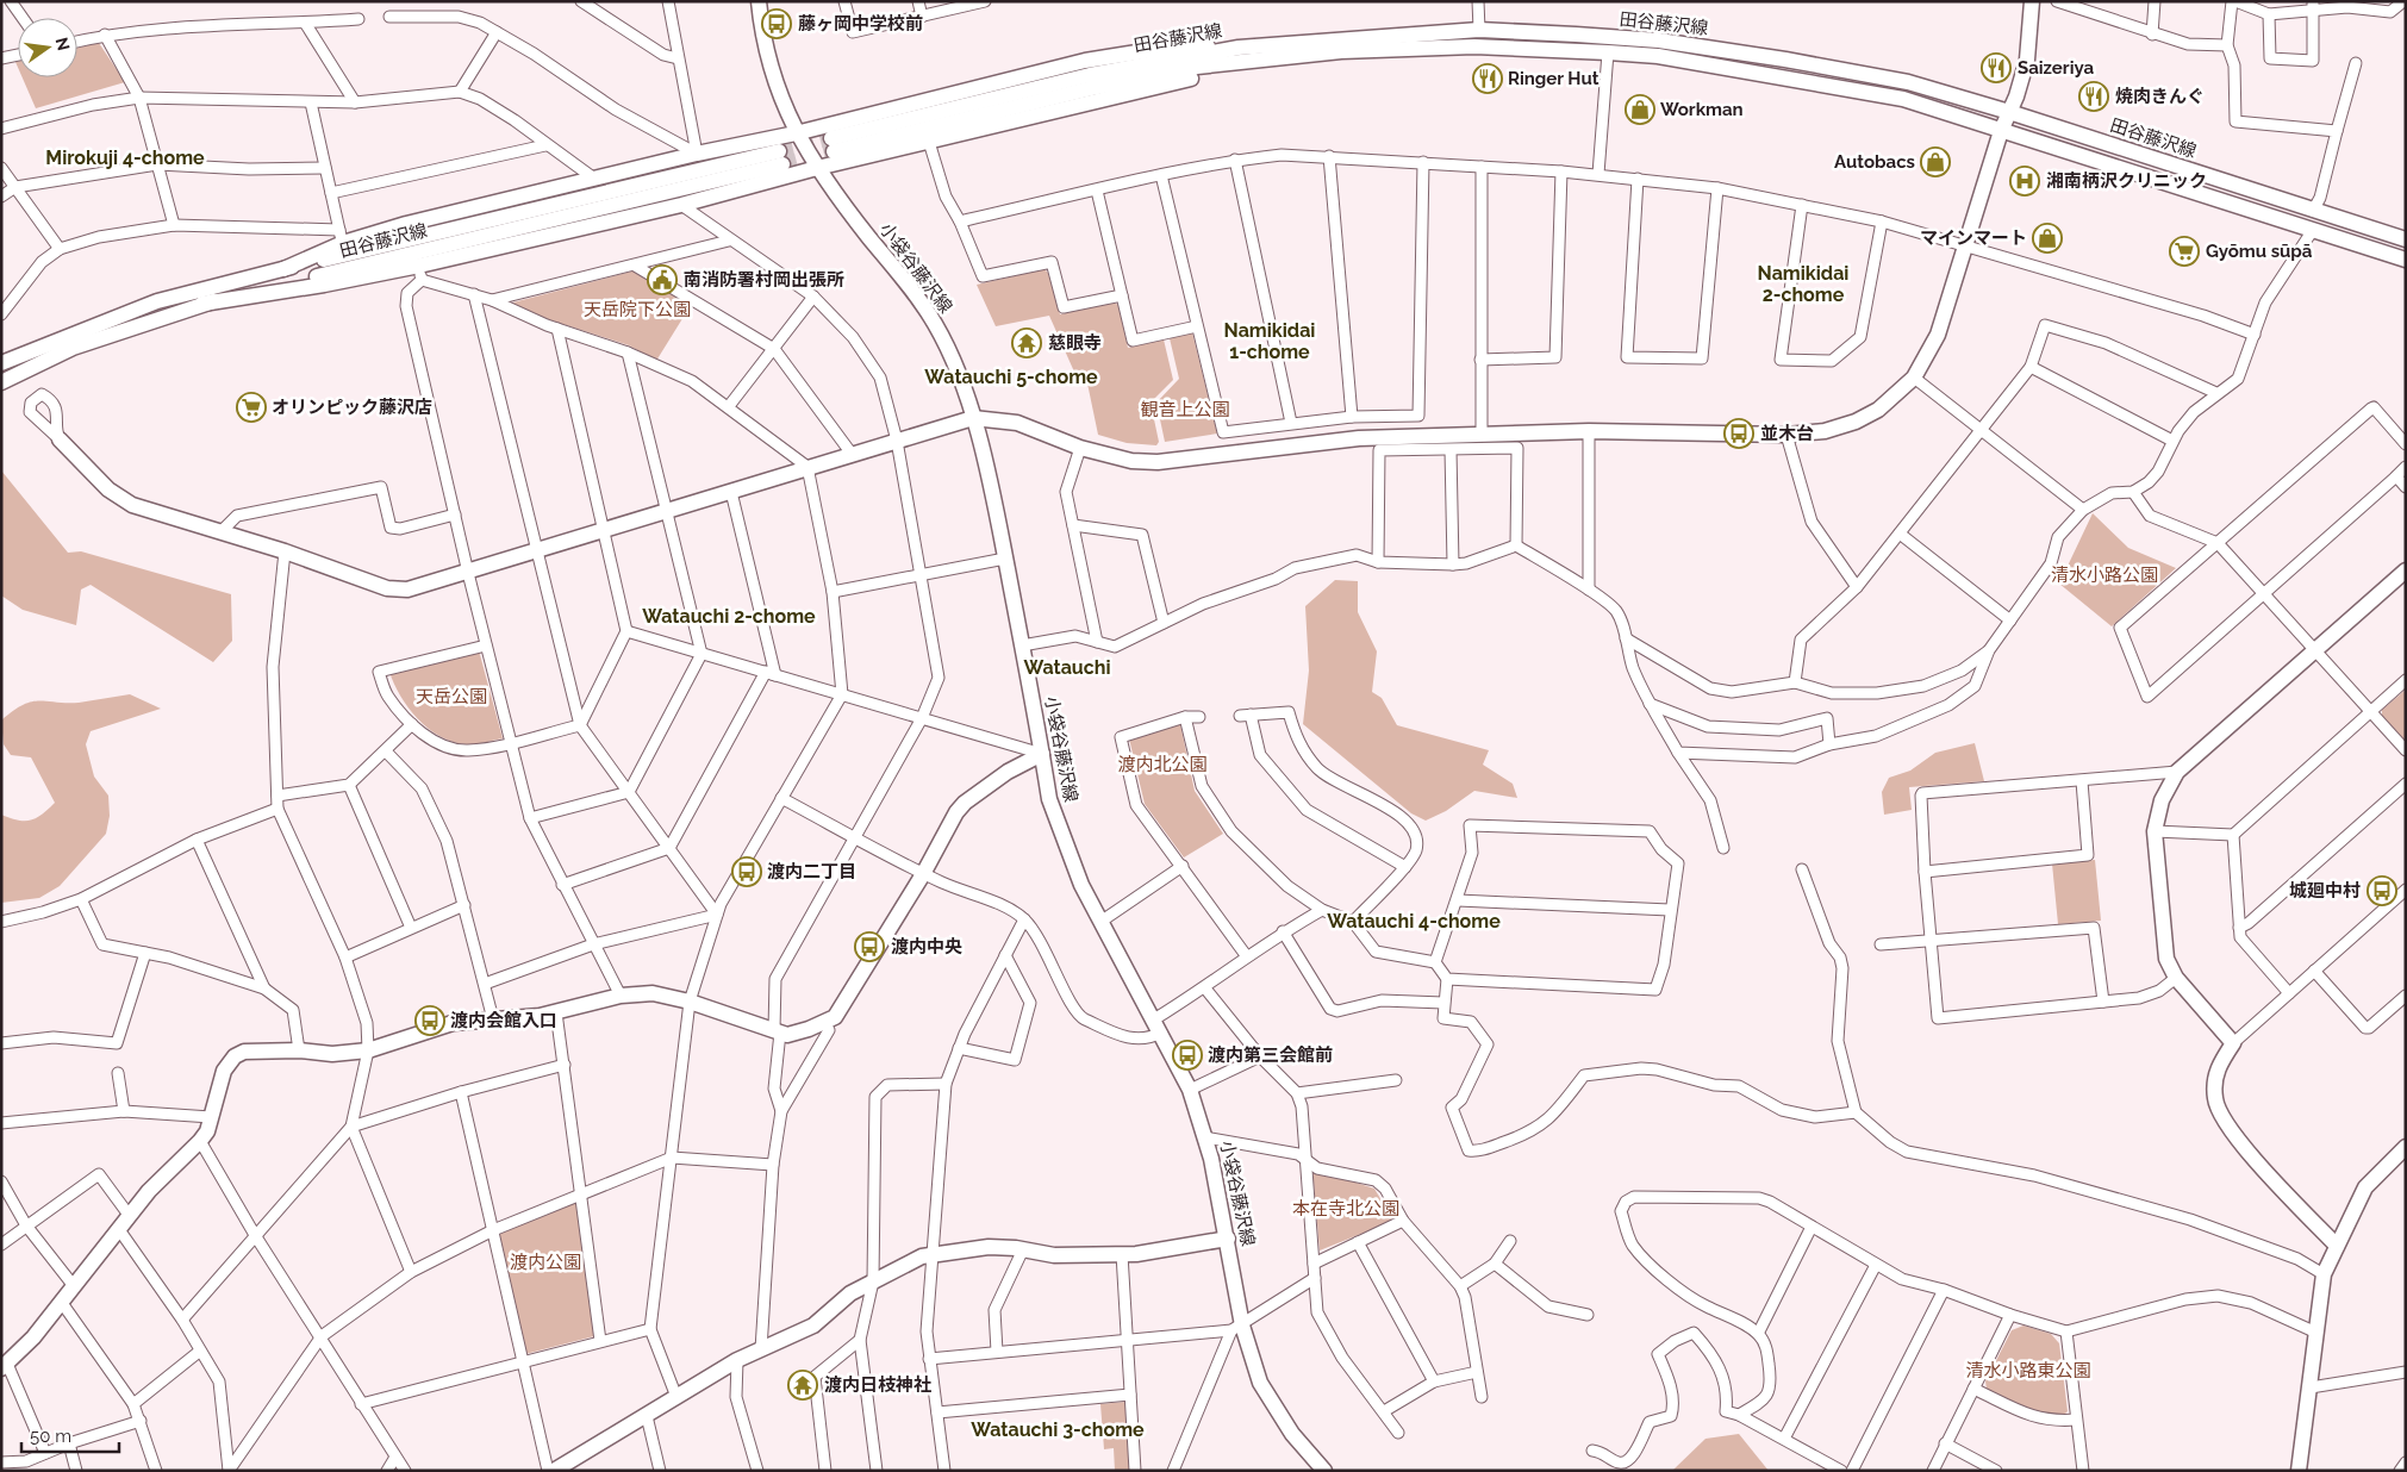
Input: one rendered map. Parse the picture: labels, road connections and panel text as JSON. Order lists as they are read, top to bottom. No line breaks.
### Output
{"streets":{"main road":["田谷藤沢線","小袋谷藤沢線"]},"districts":["Mirokuji 4-chome","Namikidai 2-chome","Namikidai 1-chome","Watauchi 5-chome","Watauchi 2-chome","Watauchi","Watauchi 4-chome","Watauchi 3-chome"],"parks":["天岳院下公園","観音上公園","清水小路公園","天岳公園","渡内北公園","本在寺北公園","渡内公園","清水小路東公園"],"places":{"bus stop":["藤ヶ岡中学校前","並木台","渡内二丁目","城廻中村","渡内中央","渡内会館入口","渡内第三会館前"],"restaurant":["Saizeriya","Ringer Hut","焼肉きんぐ"],"shop":["Workman","Autobacs","マインマート"],"hospital":["湘南柄沢クリニック"],"supermarket":["Gyōmu sūpā","オリンピック藤沢店"],"public building":["南消防署村岡出張所"],"temple":["慈眼寺","渡内日枝神社"]},"scale_bar":"50 m","north":"right"}
